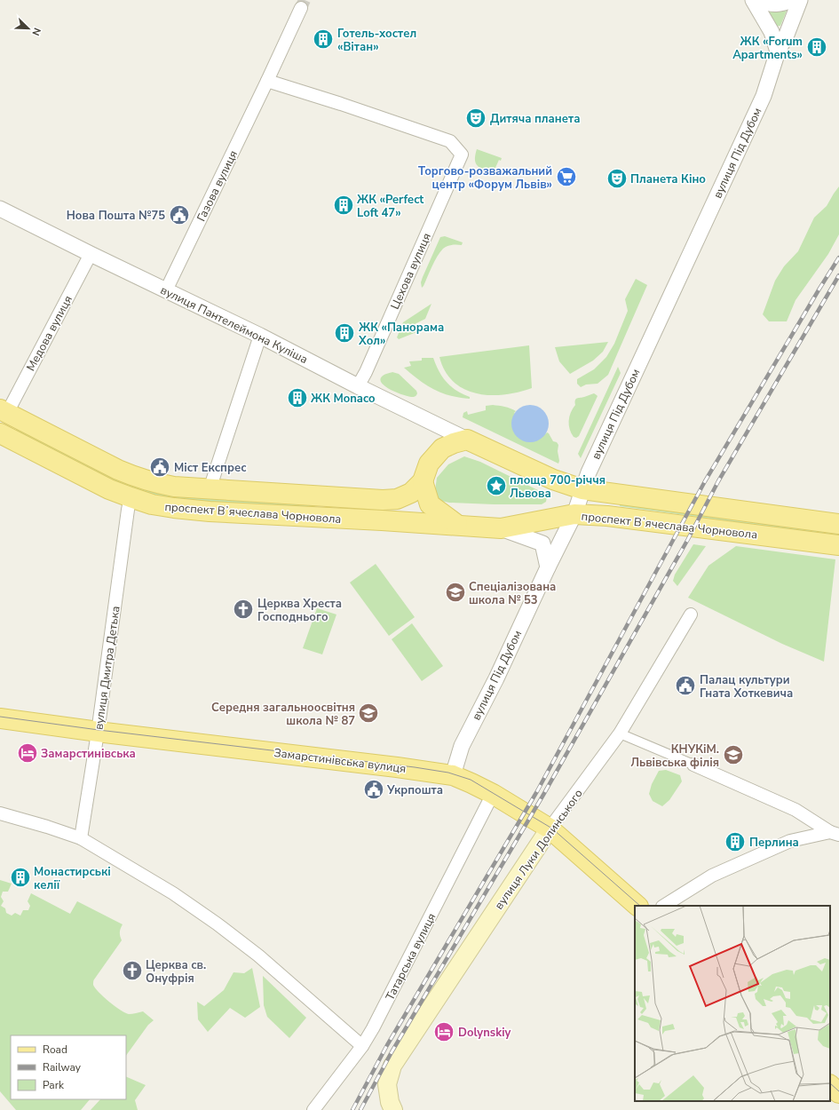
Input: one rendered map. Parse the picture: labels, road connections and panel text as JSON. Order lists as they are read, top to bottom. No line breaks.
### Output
{"streets":{"main road":["проспект Вʼячеслава Чорновола","Замарстинівська вулиця","вулиця Луки Долинського"],"street":["вулиця Під Дубом","Газова вулиця","Цехова вулиця","вулиця Пантелеймона Куліша","Медова вулиця","вулиця Дмитра Детька","Татарська вулиця"]},"crossings":[["вулиця Під Дубом","проспект Вʼячеслава Чорновола"],["вулиця Під Дубом","Замарстинівська вулиця"],["Газова вулиця","Цехова вулиця"],["Газова вулиця","вулиця Пантелеймона Куліша"],["Цехова вулиця","вулиця Пантелеймона Куліша"],["вулиця Пантелеймона Куліша","Медова вулиця"],["Медова вулиця","проспект Вʼячеслава Чорновола"],["проспект Вʼячеслава Чорновола","вулиця Дмитра Детька"],["вулиця Дмитра Детька","Замарстинівська вулиця"],["Замарстинівська вулиця","вулиця Луки Долинського"],["Замарстинівська вулиця","Татарська вулиця"]],"places":{"building":["Готель-хостел «Вітан»","ЖК «Forum Apartments»","ЖК «Perfect Loft 47»","ЖК «Панорама Хол»","ЖК Monaco","Перлина","Монастирські келії"],"theatre":["Дитяча планета","Планета Кіно"],"supermarket":["Торгово-розважальний центр «Форум Львів»"],"public building":["Нова Пошта №75","Міст Експрес","Палац культури Гната Хоткевича","Укрпошта"],"place":["площа 700-річчя Львова"],"school or university":["Спеціалізована школа № 53","Середня загальноосвітня школа № 87","КНУКіМ. Львівська філія"],"church":["Церква Хреста Господнього","Церква св. Онуфрія"],"hotel":["Замарстинівська","Dolynskiy"]},"legend":["Road","Railway","Park"],"north":"bottom right"}
